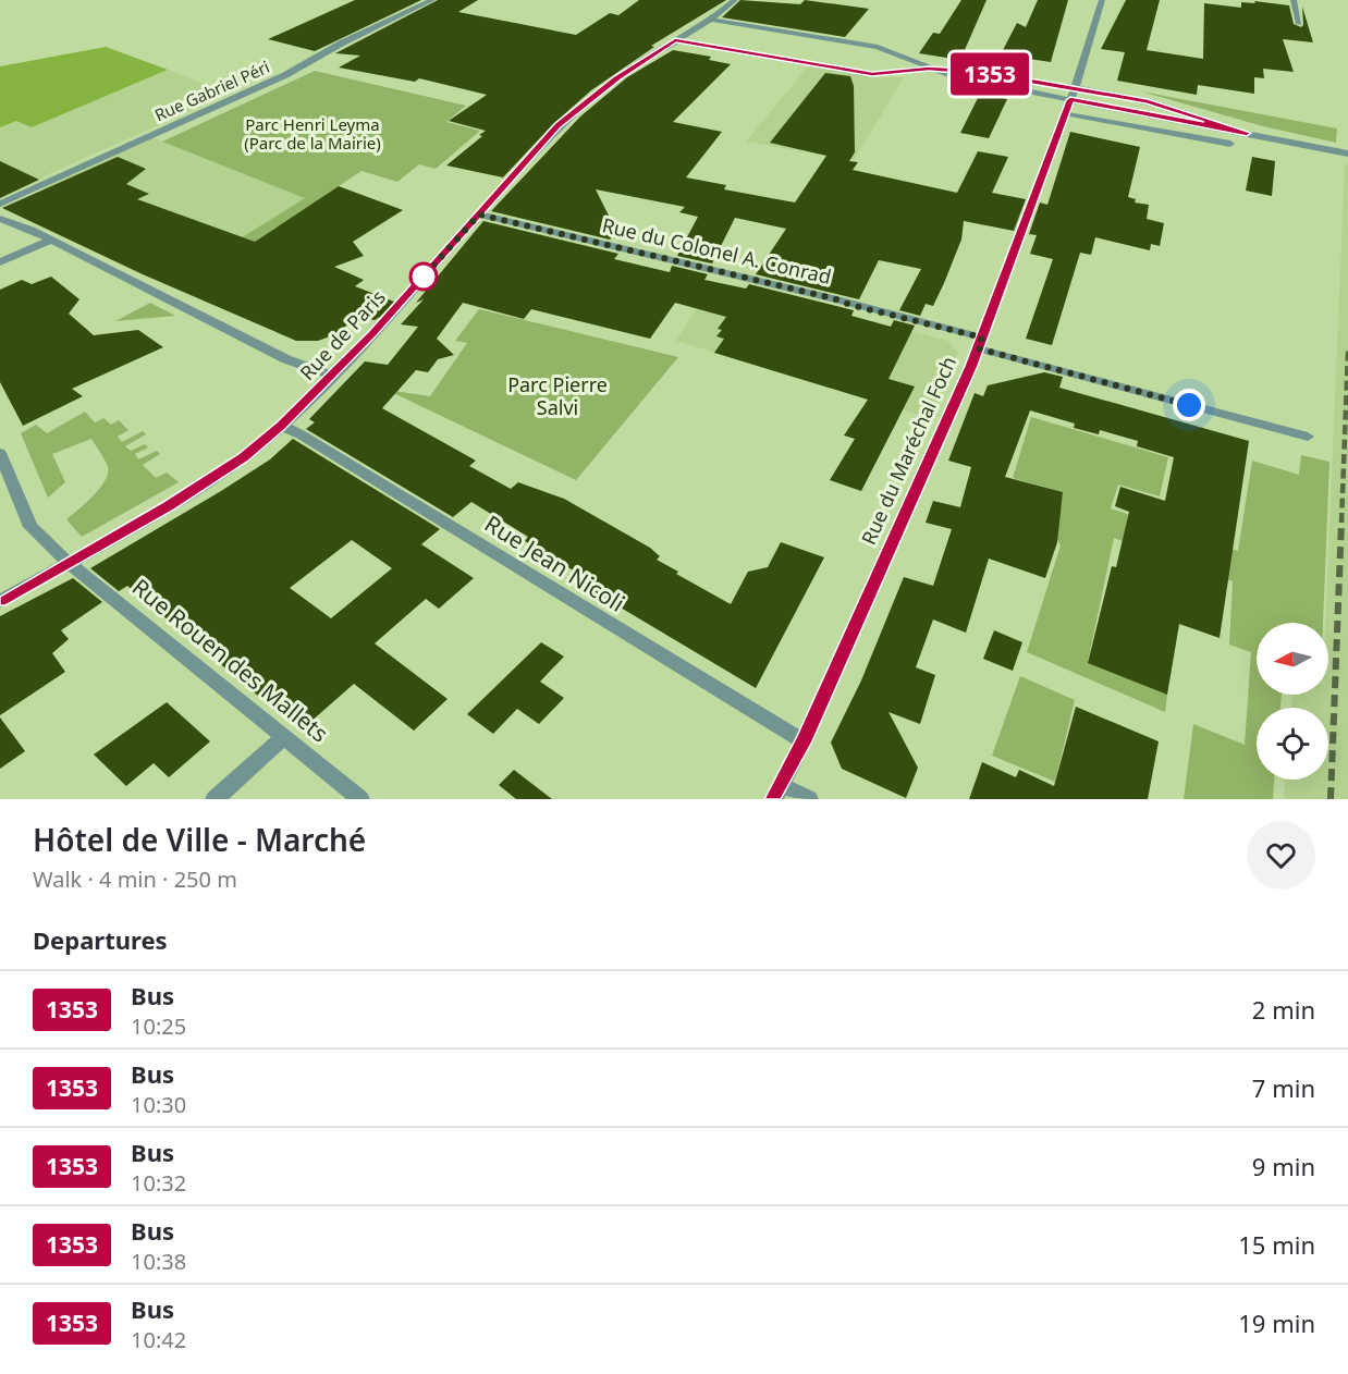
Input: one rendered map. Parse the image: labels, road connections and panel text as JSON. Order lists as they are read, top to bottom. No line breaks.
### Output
{"streets":{"street":["Rue Gabriel Péri","Rue du Colonel A. Conrad","Rue de Paris","Rue du Maréchal Foch","Rue Jean Nicoli","Rue Rouen des Mallets"]},"crossings":[["Rue du Colonel A. Conrad","Rue de Paris"],["Rue du Colonel A. Conrad","Rue du Maréchal Foch"],["Rue de Paris","Rue Jean Nicoli"],["Rue de Paris","Rue Rouen des Mallets"],["Rue du Maréchal Foch","Rue Jean Nicoli"]],"parks":["Parc Henri Leyma (Parc de la Mairie)","Parc Pierre Salvi"],"lines":["bus line 1353"],"north":"left","page":{"on_map":"1353","heading":[["Hôtel de Ville - Marché","Walk · 4 min · 250 m"],"Departures"],"list":[{"mark":"1353","name":"Bus","note":"10:25","value":"2 min"},{"mark":"1353","name":"Bus","note":"10:30","value":"7 min"},{"mark":"1353","name":"Bus","note":"10:32","value":"9 min"},{"mark":"1353","name":"Bus","note":"10:38","value":"15 min"},{"mark":"1353","name":"Bus","note":"10:42","value":"19 min"}]}}
